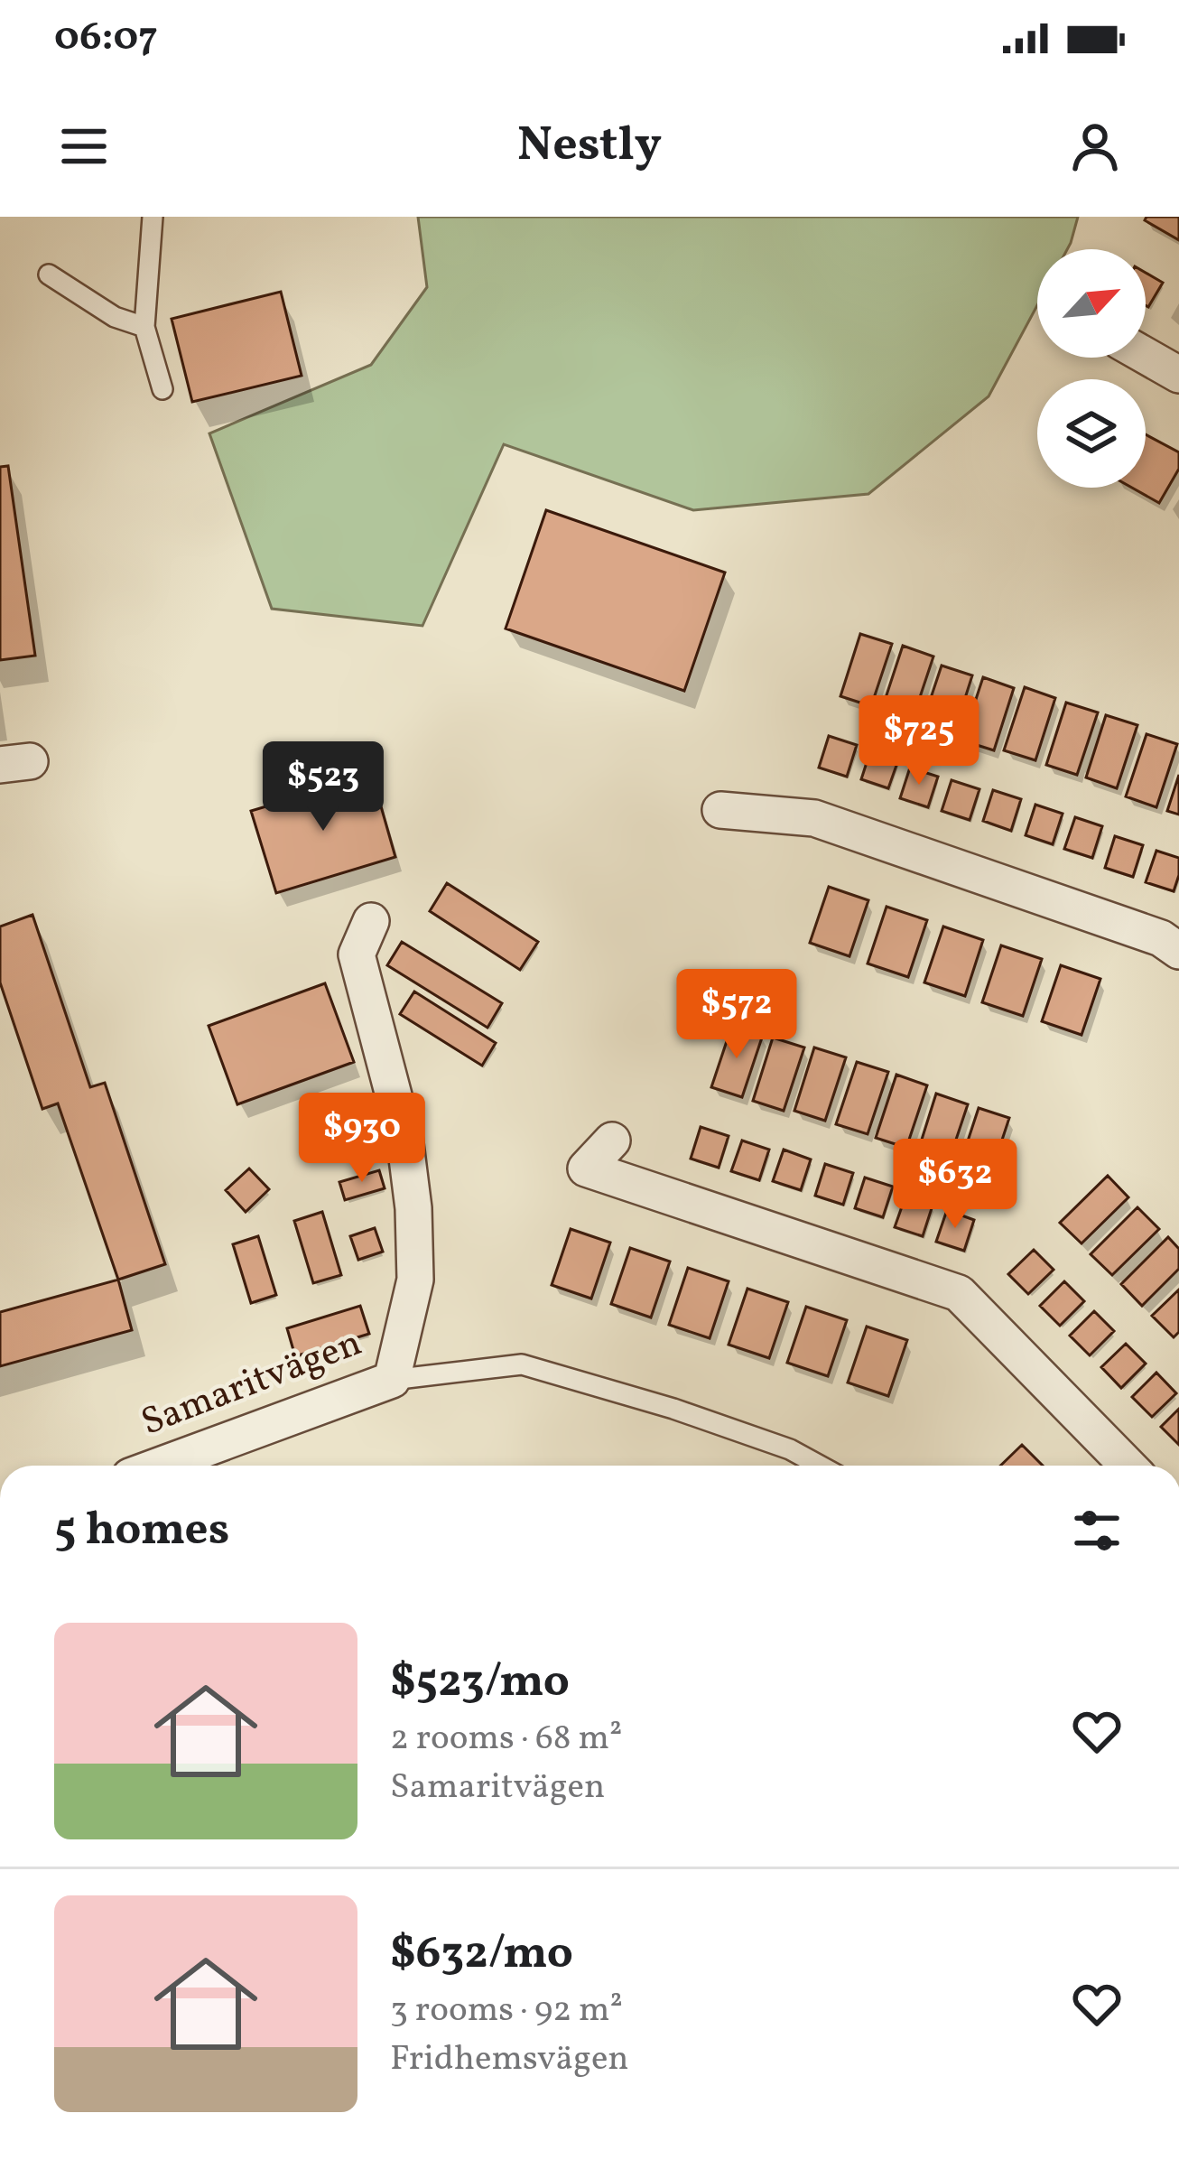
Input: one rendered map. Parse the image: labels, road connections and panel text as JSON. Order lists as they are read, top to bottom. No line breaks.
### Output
{"streets":{"street":["Samaritvägen"]},"north":"top right","page":{"status":"06:07","header":"Nestly","price":["$725","$523","$572","$930","$632"],"heading":"5 homes","list":[{"name":"$523/mo","note":"2 rooms · 68 m² · Samaritvägen"},{"name":"$632/mo","note":"3 rooms · 92 m² · Fridhemsvägen"}]}}
